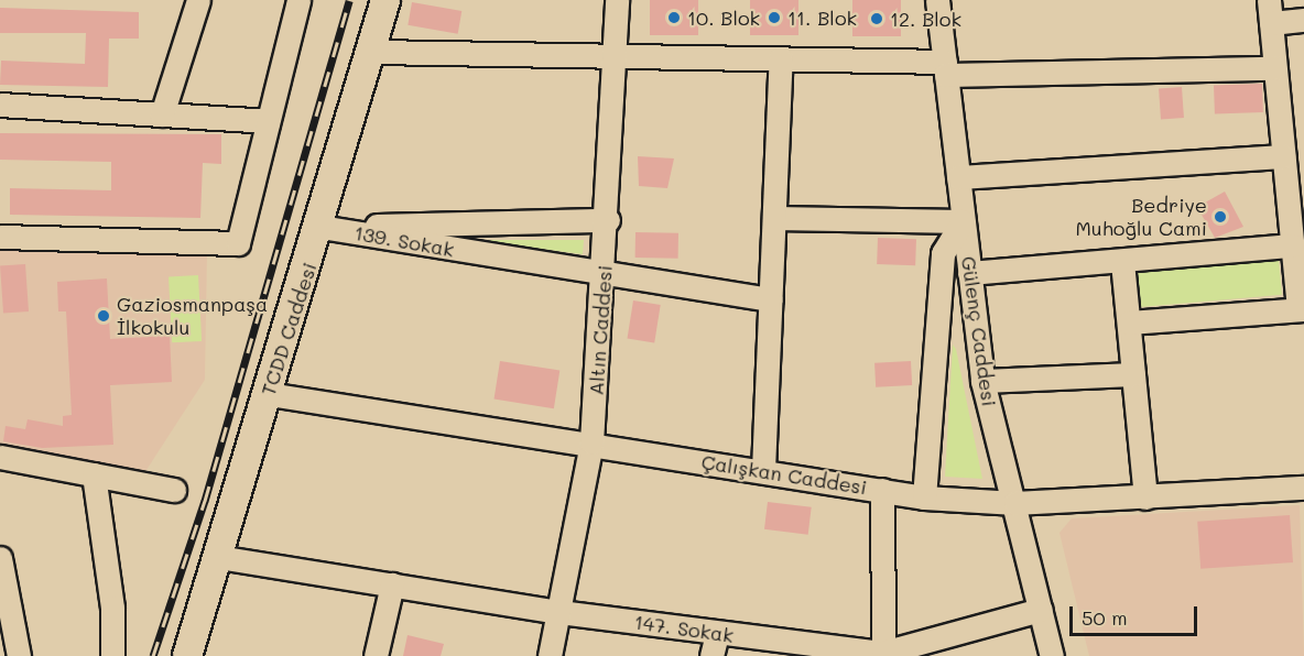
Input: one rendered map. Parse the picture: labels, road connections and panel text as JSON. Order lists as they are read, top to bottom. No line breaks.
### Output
{"streets":{"main road":["TCDD Caddesi"],"street":["139. Sokak","Altın Caddesi","Gülenç Caddesi","Çalışkan Caddesi","147. Sokak"]},"crossings":[["139. Sokak","TCDD Caddesi"],["139. Sokak","Altın Caddesi"],["TCDD Caddesi","Çalışkan Caddesi"],["TCDD Caddesi","147. Sokak"],["Altın Caddesi","Çalışkan Caddesi"],["Altın Caddesi","147. Sokak"],["Gülenç Caddesi","Çalışkan Caddesi"],["Gülenç Caddesi","147. Sokak"]],"places":["10. Blok","11. Blok","12. Blok","Bedriye Muhoğlu Cami","Gaziosmanpaşa İlkokulu"],"scale_bar":"50 m"}
